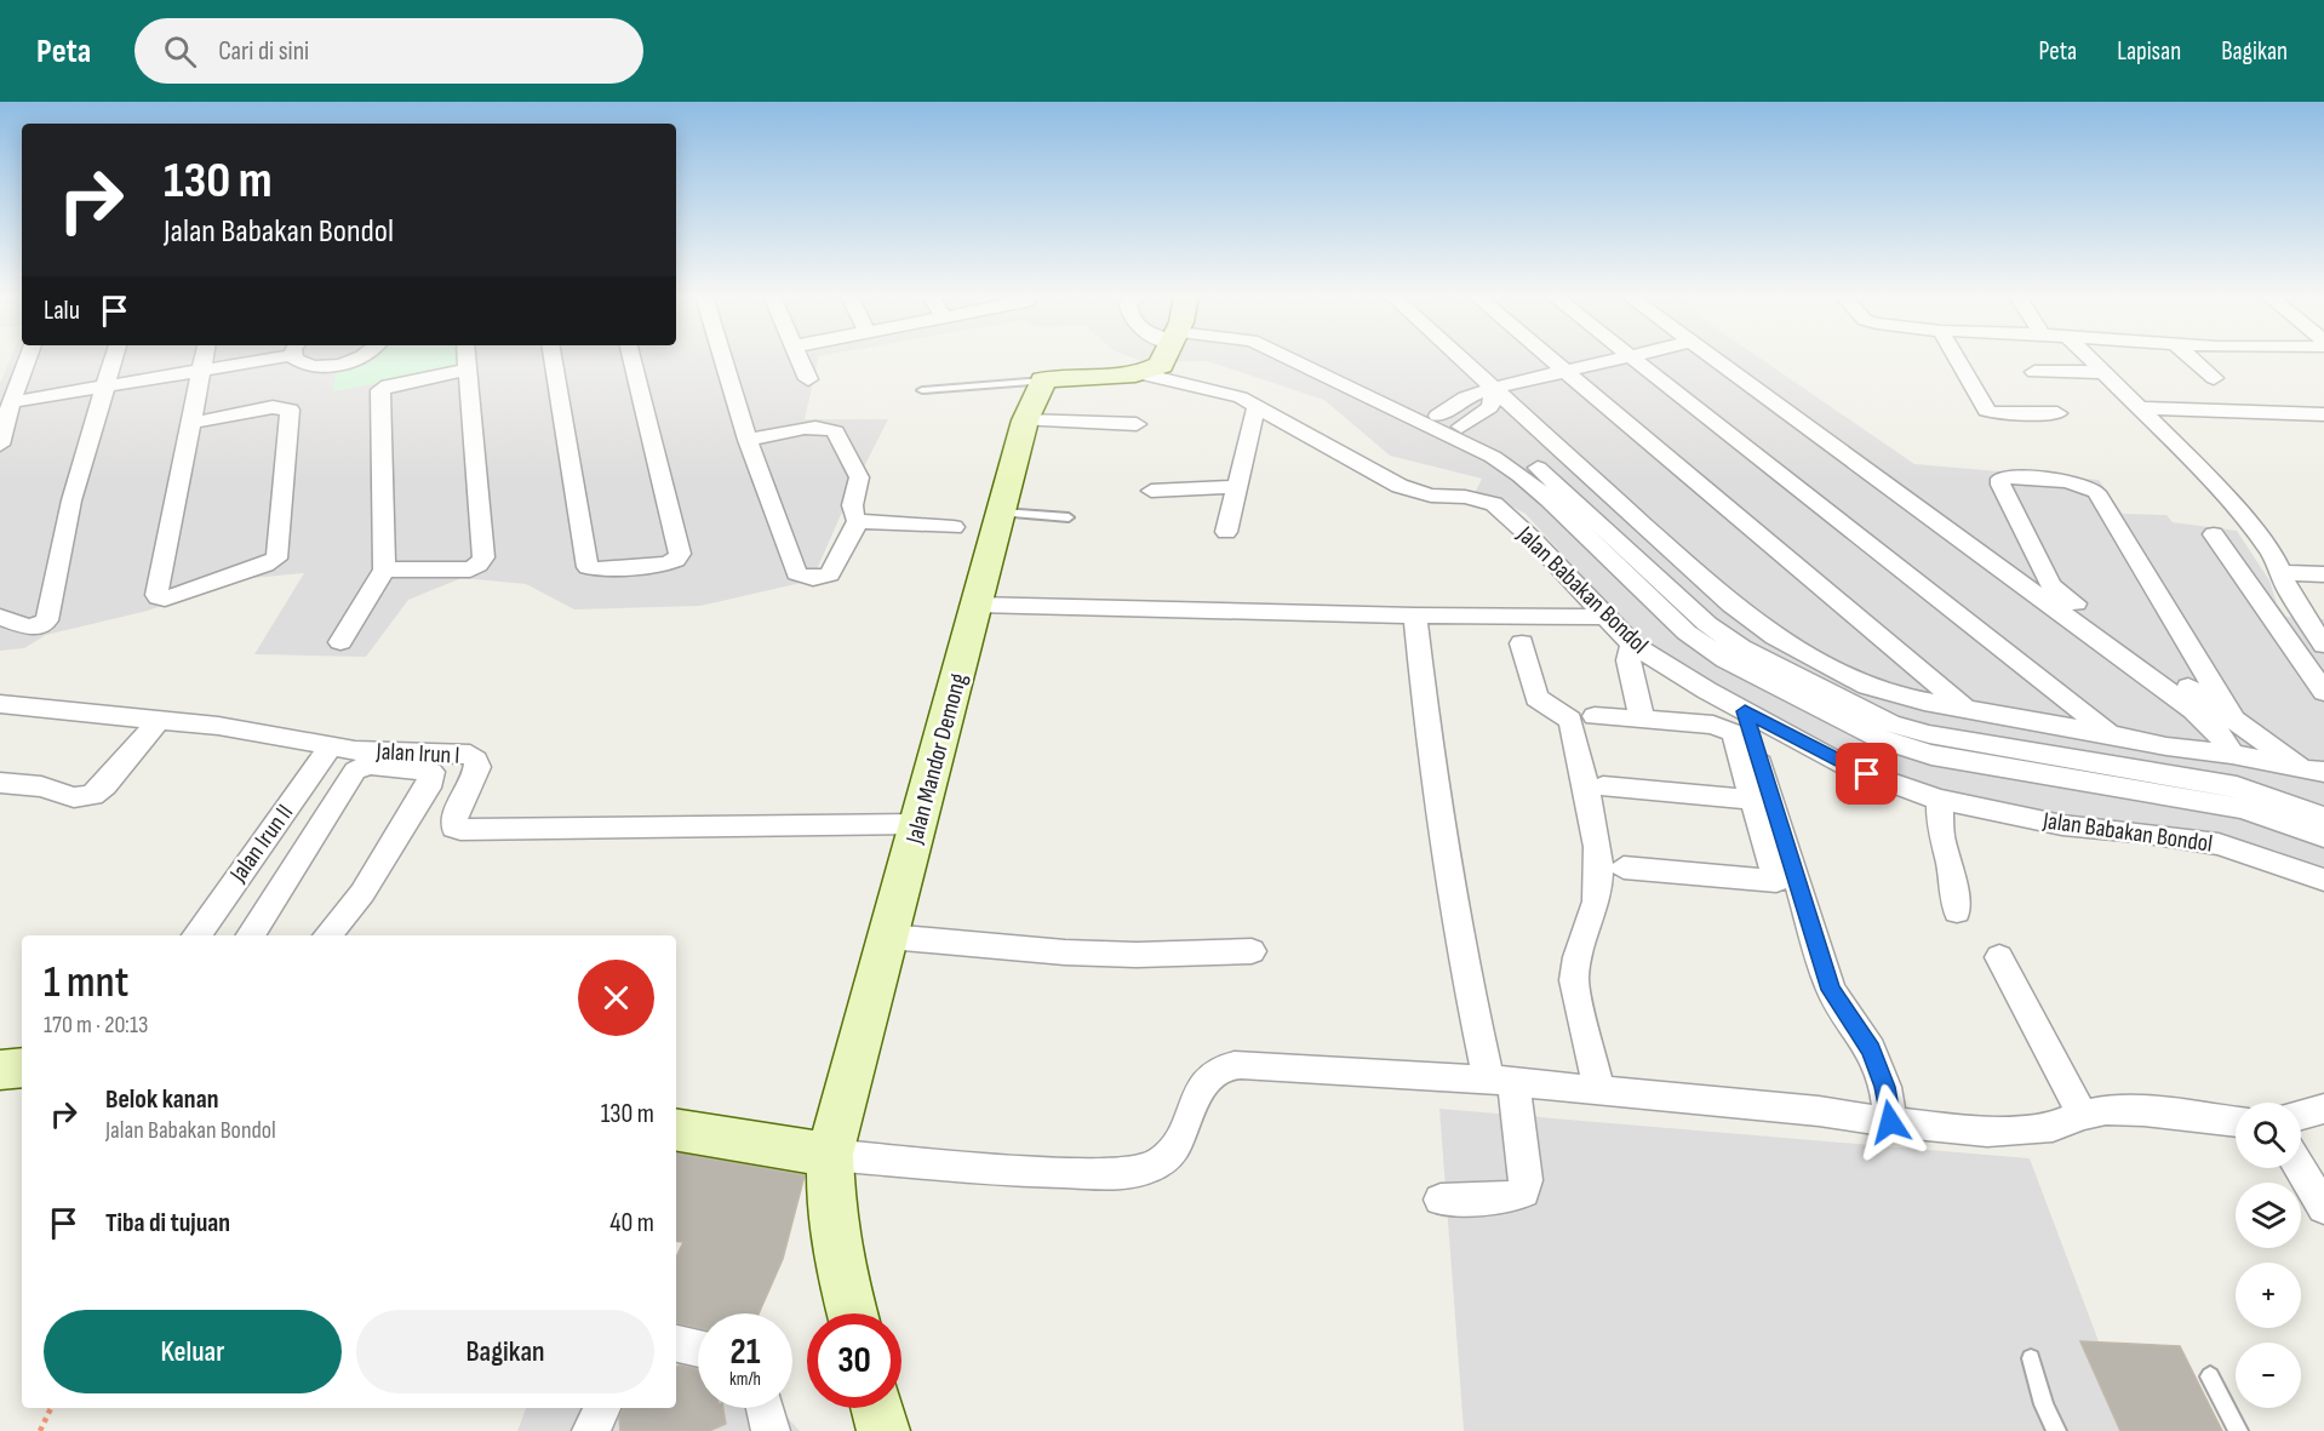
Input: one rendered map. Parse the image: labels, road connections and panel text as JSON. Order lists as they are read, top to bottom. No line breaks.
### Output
{"streets":{"main road":["Jalan Mandor Demong"],"street":["Jalan Babakan Bondol","Jalan Irun I","Jalan Irun II"]},"crossings":[["Jalan Irun I","Jalan Mandor Demong"],["Jalan Irun I","Jalan Irun II"]],"page":{"header":"Peta","search":"Cari di sini","nav":["Peta","Lapisan","Bagikan"],"turn":["130 m","Jalan Babakan Bondol"],"then":"Lalu","heading":["1 mnt","170 m · 20:13"],"list":[{"name":"Belok kanan","note":"Jalan Babakan Bondol","value":"130 m"},{"name":"Tiba di tujuan","value":"40 m"}],"map_buttons":["+","−"],"buttons":["Keluar","Bagikan"],"speed":"21 km/h","limit":"30"}}
